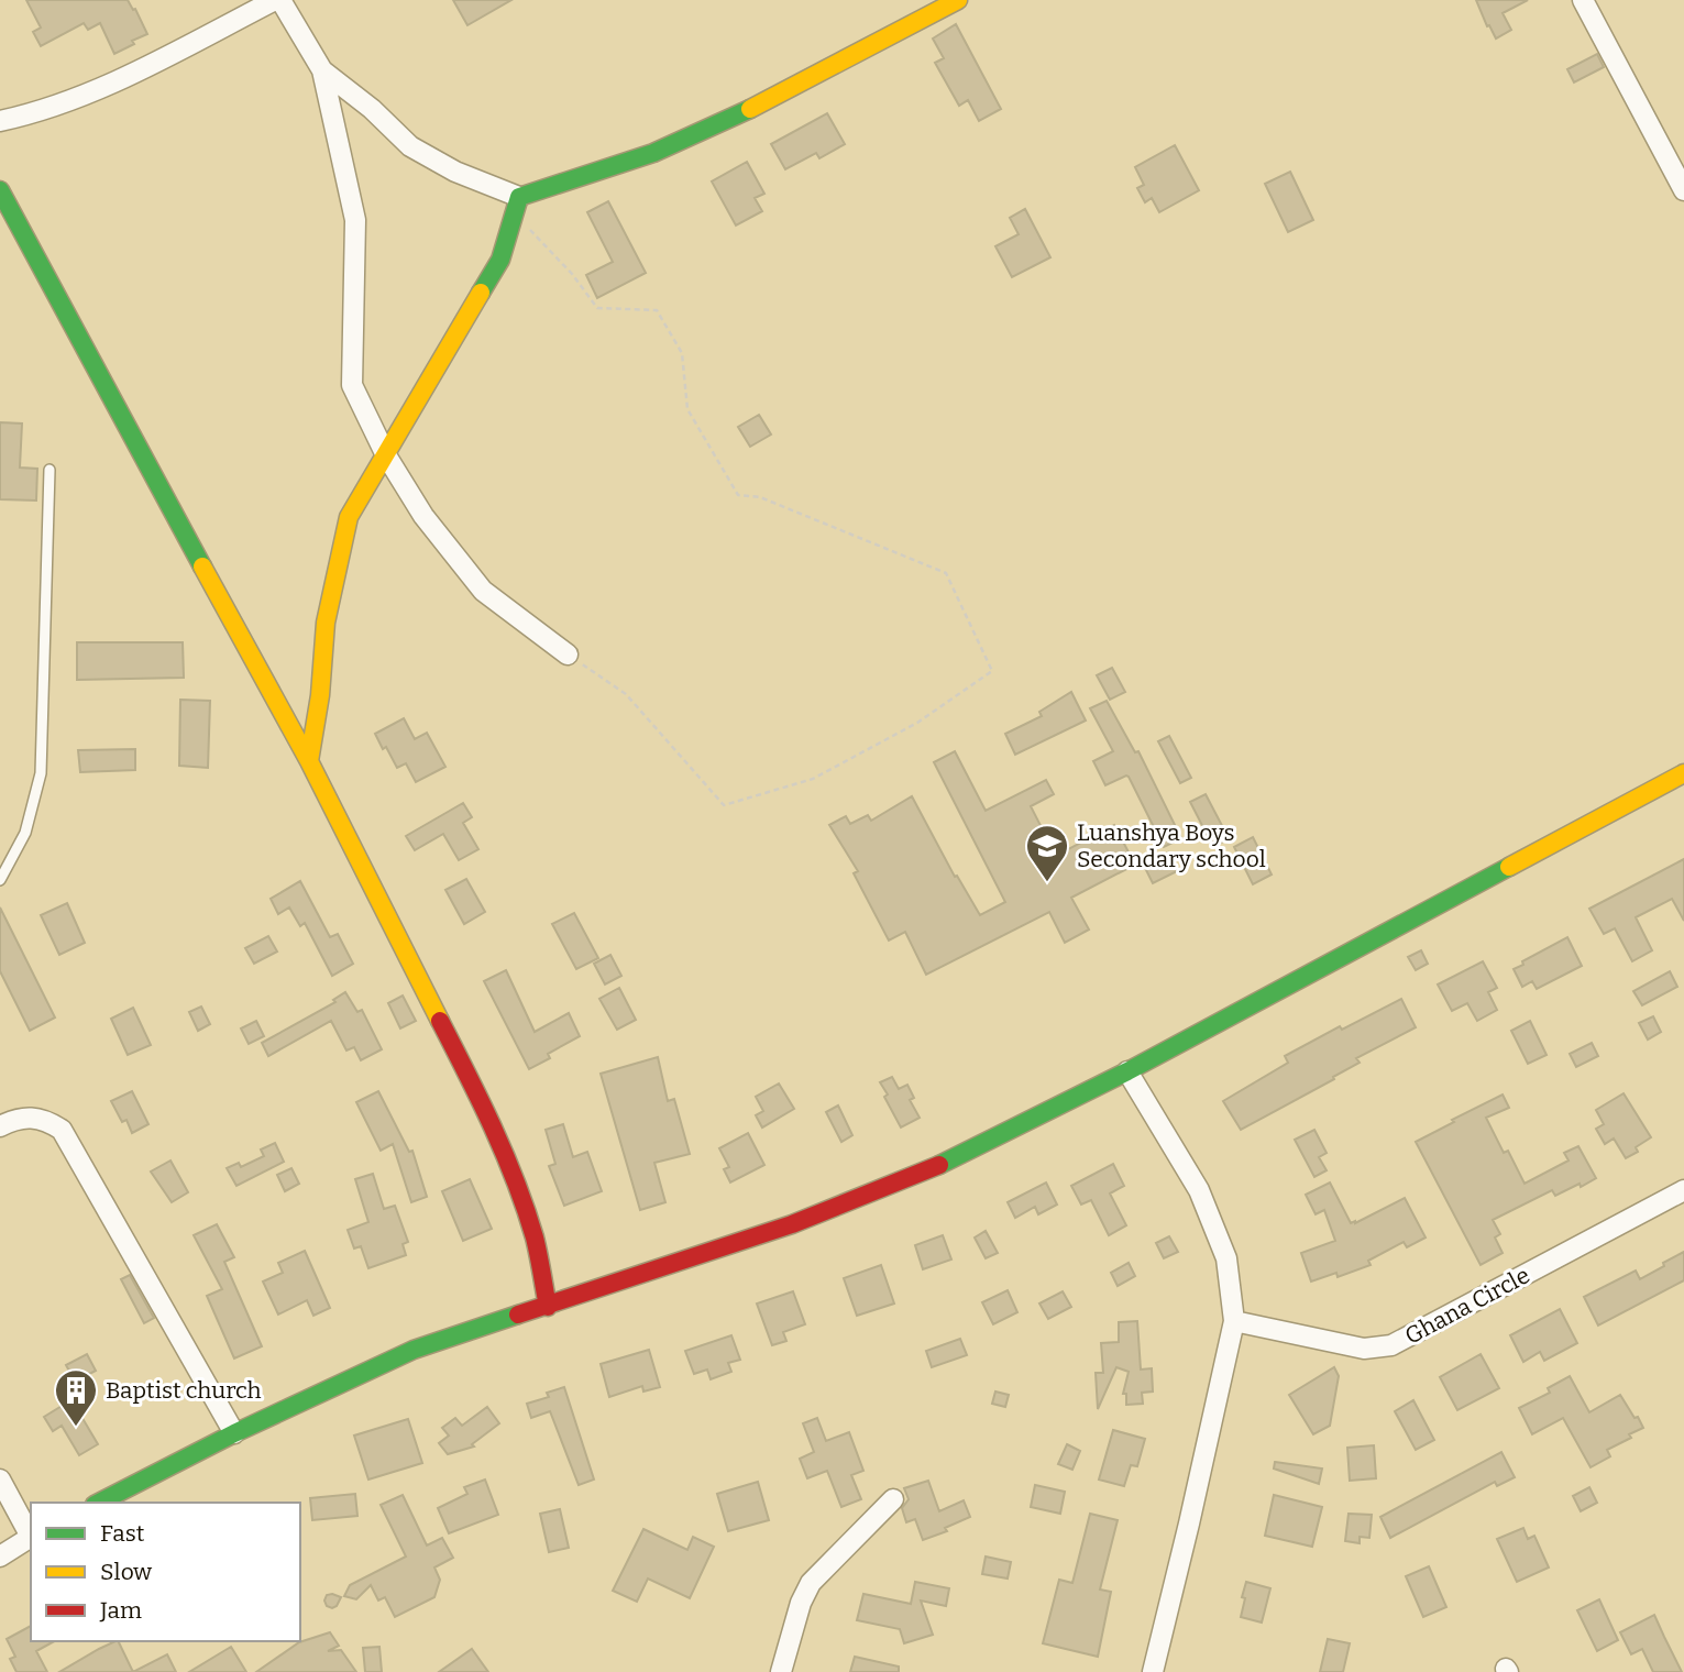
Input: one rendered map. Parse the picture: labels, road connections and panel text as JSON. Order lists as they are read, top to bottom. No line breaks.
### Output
{"streets":{"street":["Ghana Circle"]},"places":{"school or university":["Luanshya Boys Secondary school"],"building":["Baptist church"]},"legend":["Fast","Slow","Jam"]}
